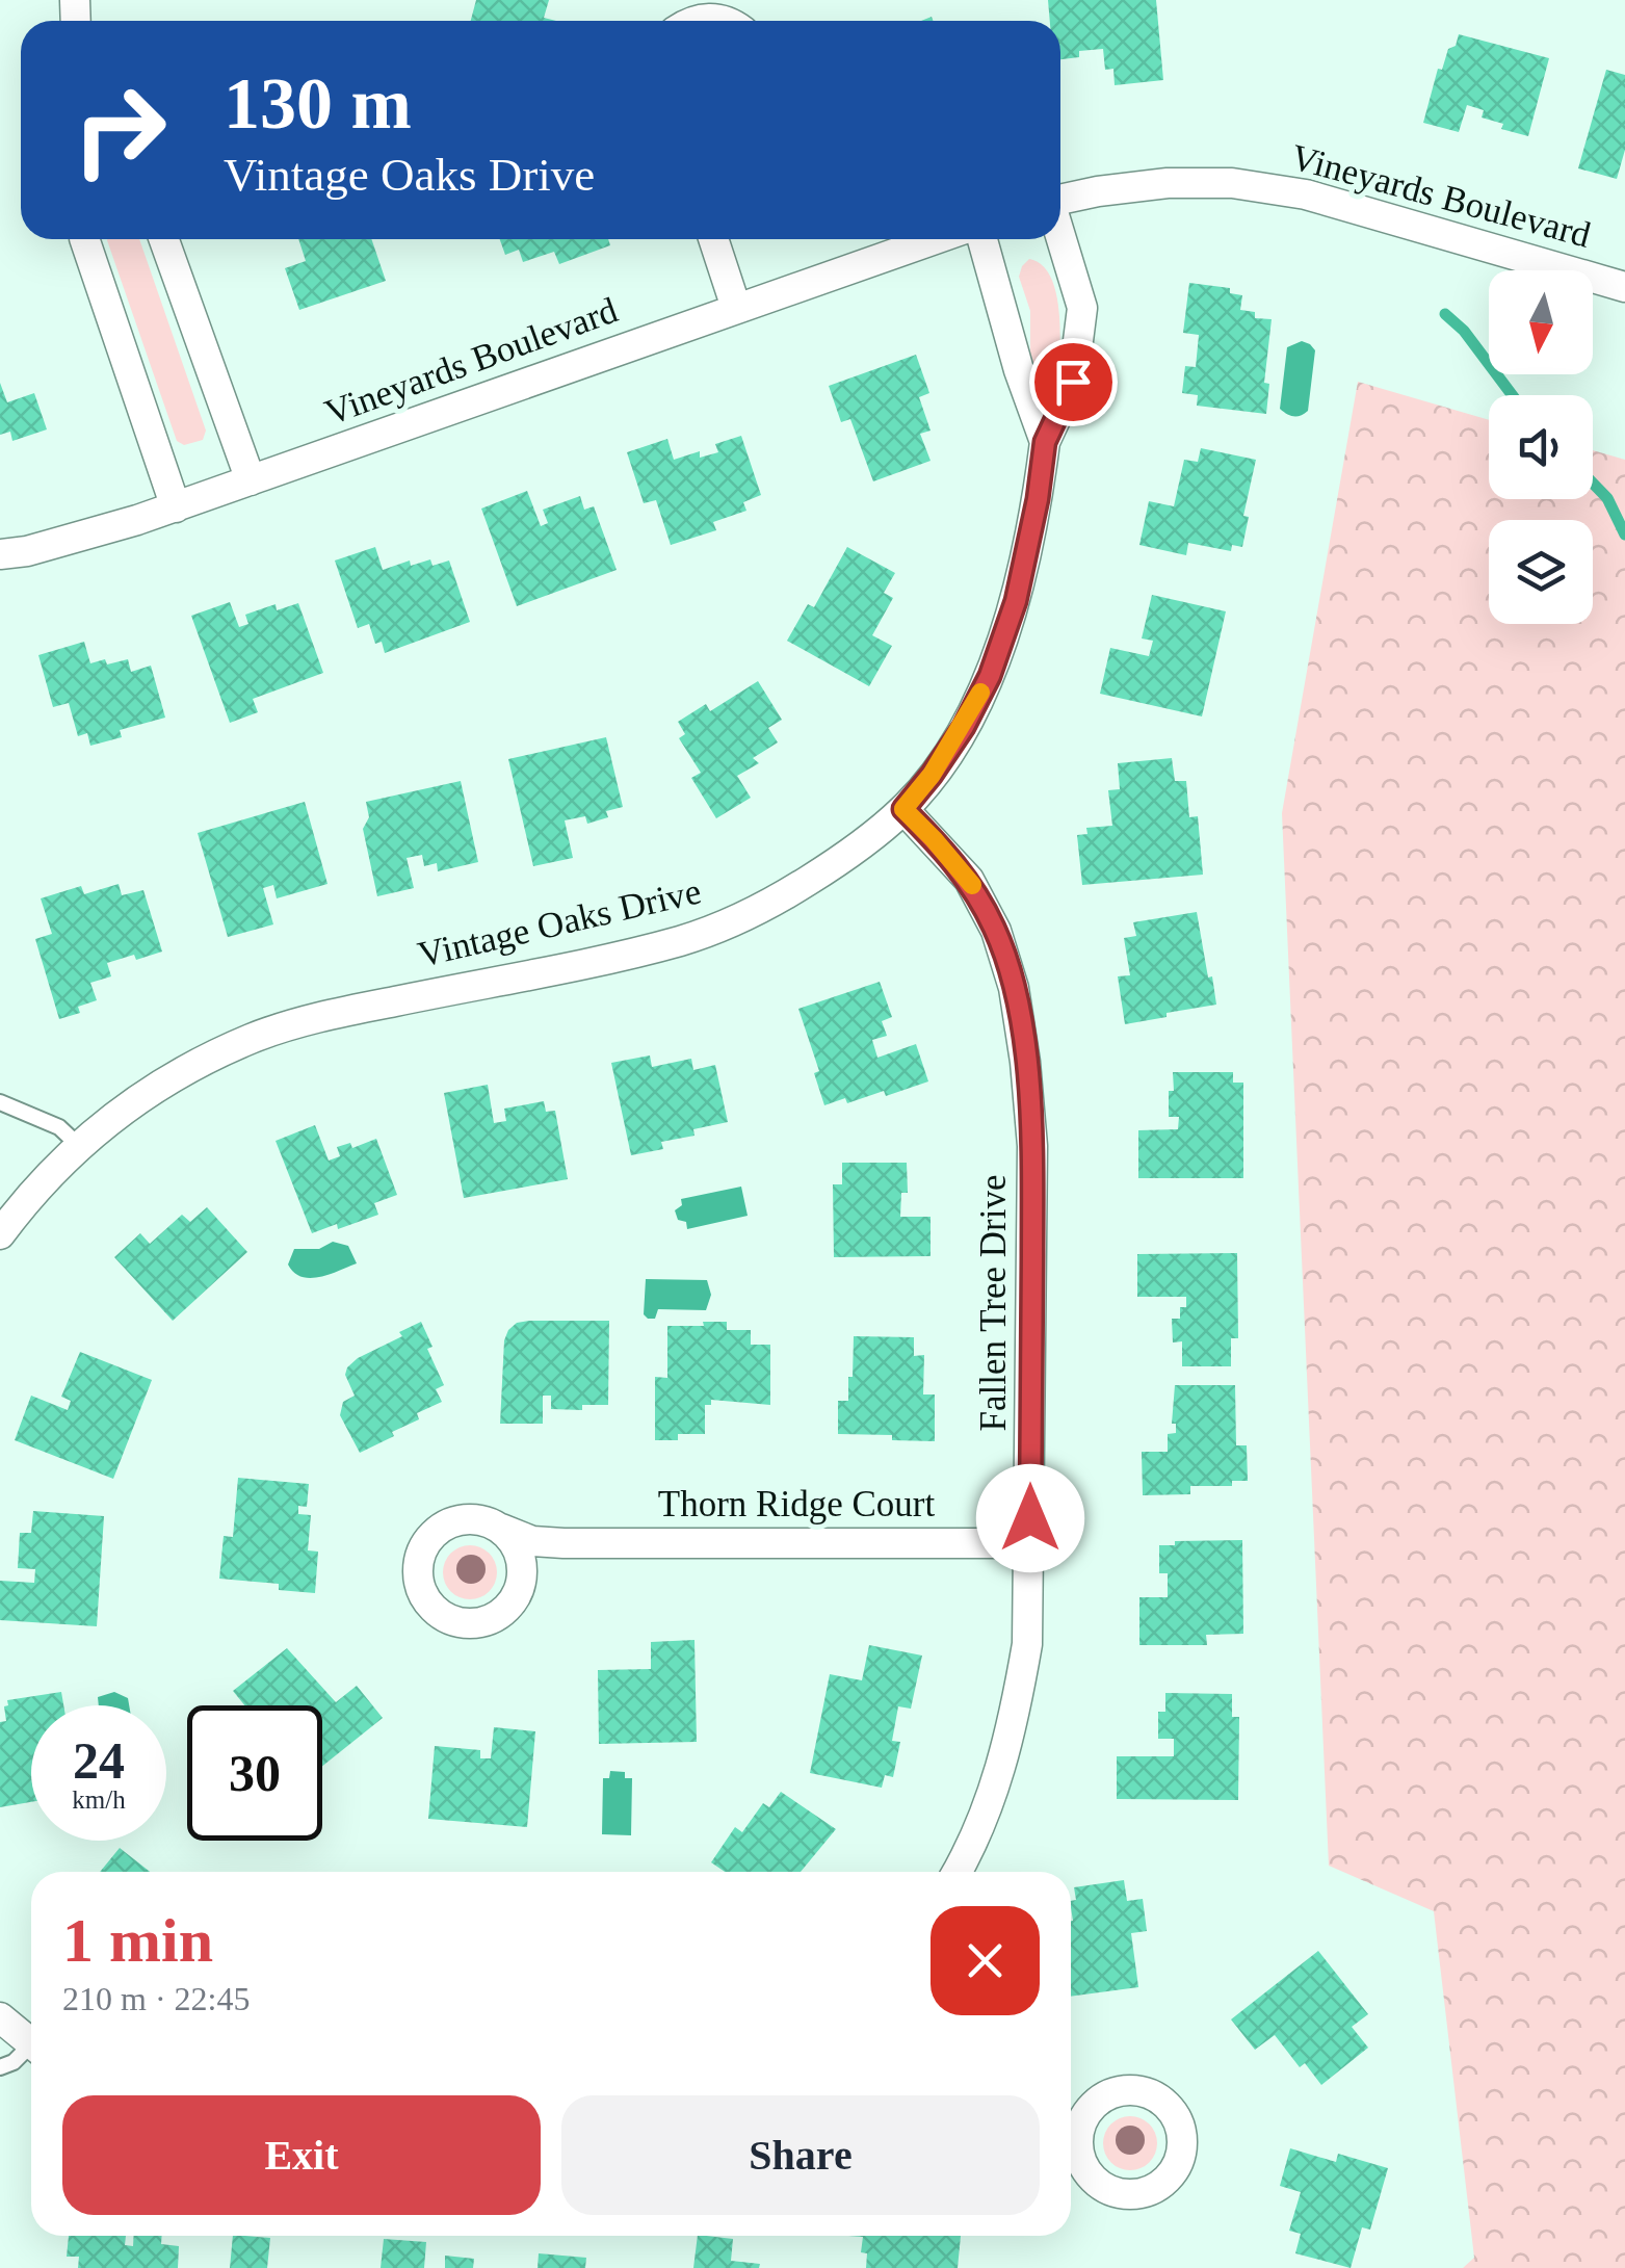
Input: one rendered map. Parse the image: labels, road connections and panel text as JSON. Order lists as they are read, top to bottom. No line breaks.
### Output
{"streets":{"street":["Vineyards Boulevard","Vintage Oaks Drive","Fallen Tree Drive","Thorn Ridge Court"]},"crossings":[["Vintage Oaks Drive","Fallen Tree Drive"],["Fallen Tree Drive","Thorn Ridge Court"]],"north":"bottom","page":{"turn":["130 m","Vintage Oaks Drive"],"speed":"24 km/h","limit":"30","heading":["1 min","210 m · 22:45"],"buttons":["Exit","Share"]}}
